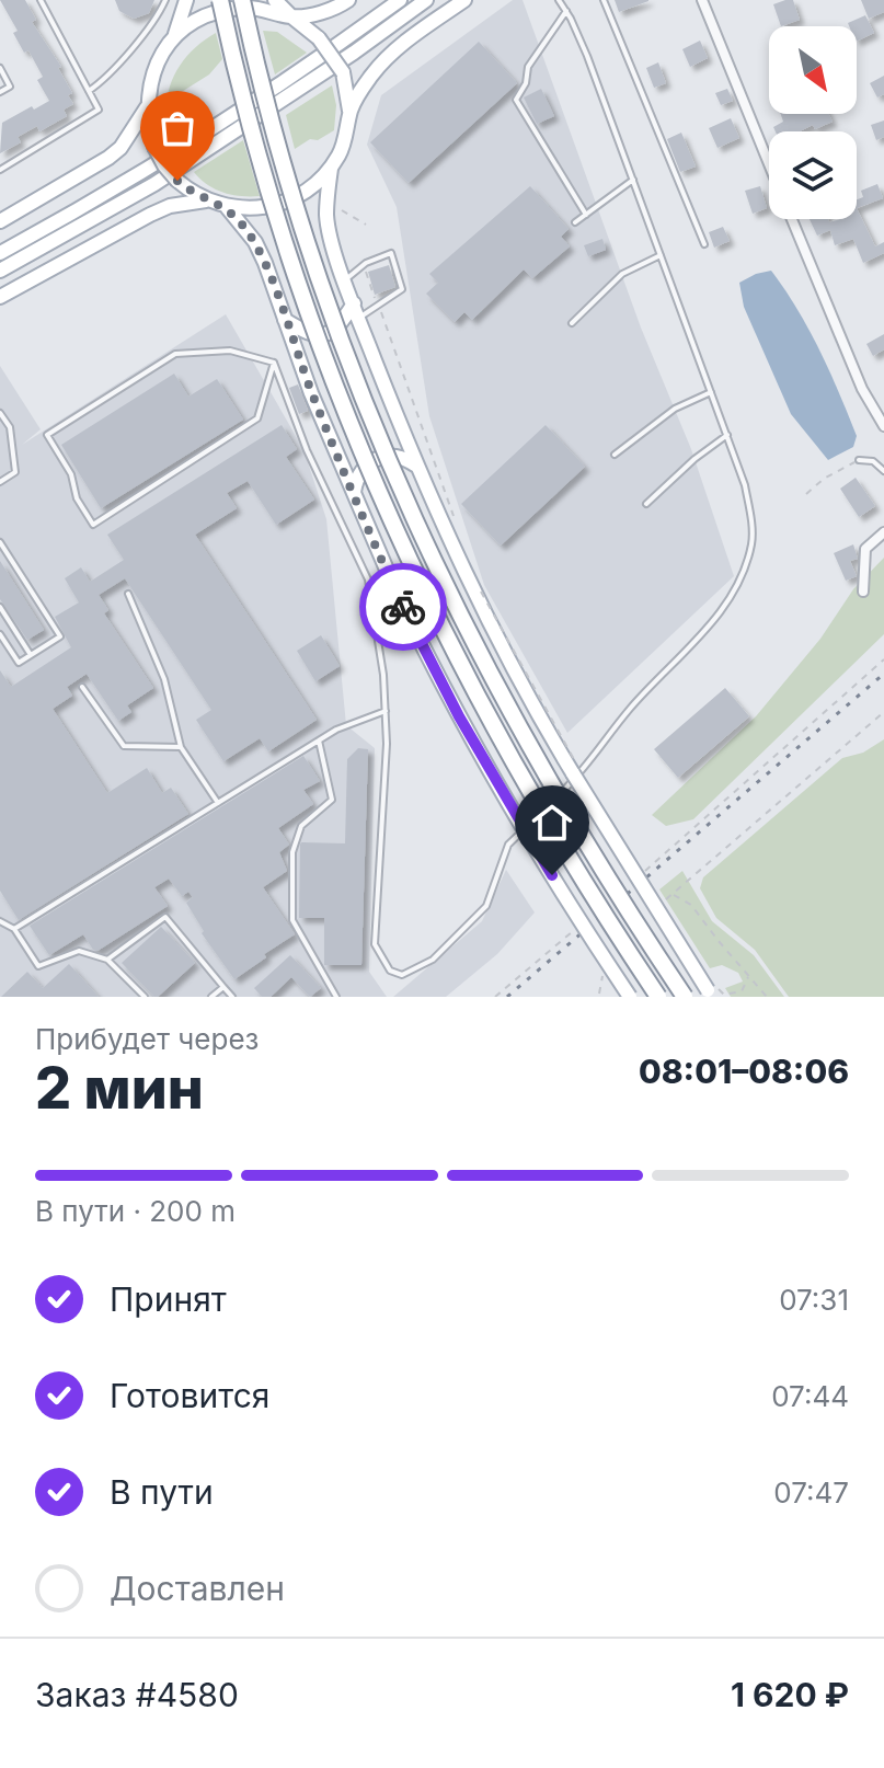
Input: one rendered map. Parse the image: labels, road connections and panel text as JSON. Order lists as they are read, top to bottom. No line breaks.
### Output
{"north":"bottom right","page":{"heading":["2 мин","Прибудет через","08:01–08:06"],"panel":["Заказ #4580","1 620 ₽"],"bar":"В пути · 200 m","list":[["Принят","07:31"],["Готовится","07:44"],["В пути","07:47"],"Доставлен"]}}
